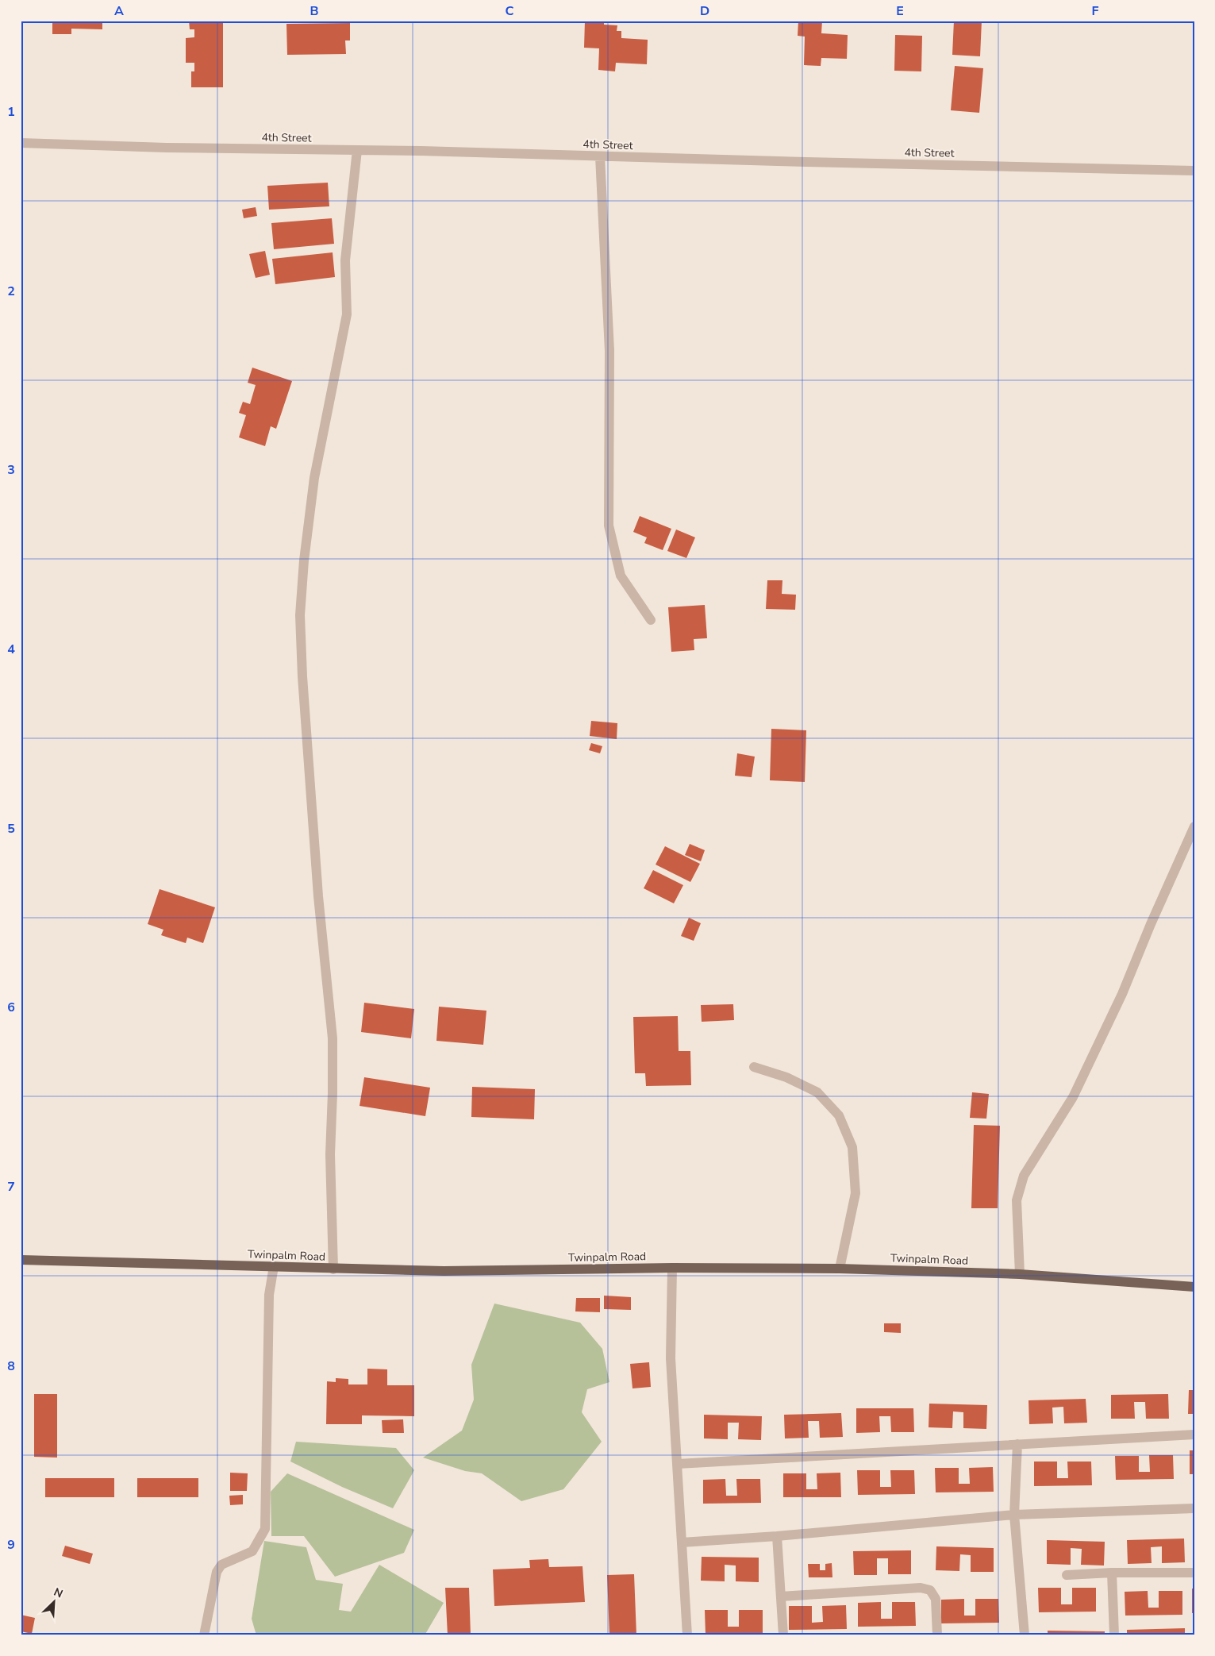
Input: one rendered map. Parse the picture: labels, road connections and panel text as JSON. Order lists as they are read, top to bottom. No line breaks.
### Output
{"streets":{"main road":["Twinpalm Road"],"street":["4th Street"]},"north":"top right","grid":{"columns":["A","B","C","D","E","F"],"rows":["1","2","3","4","5","6","7","8","9"]}}
